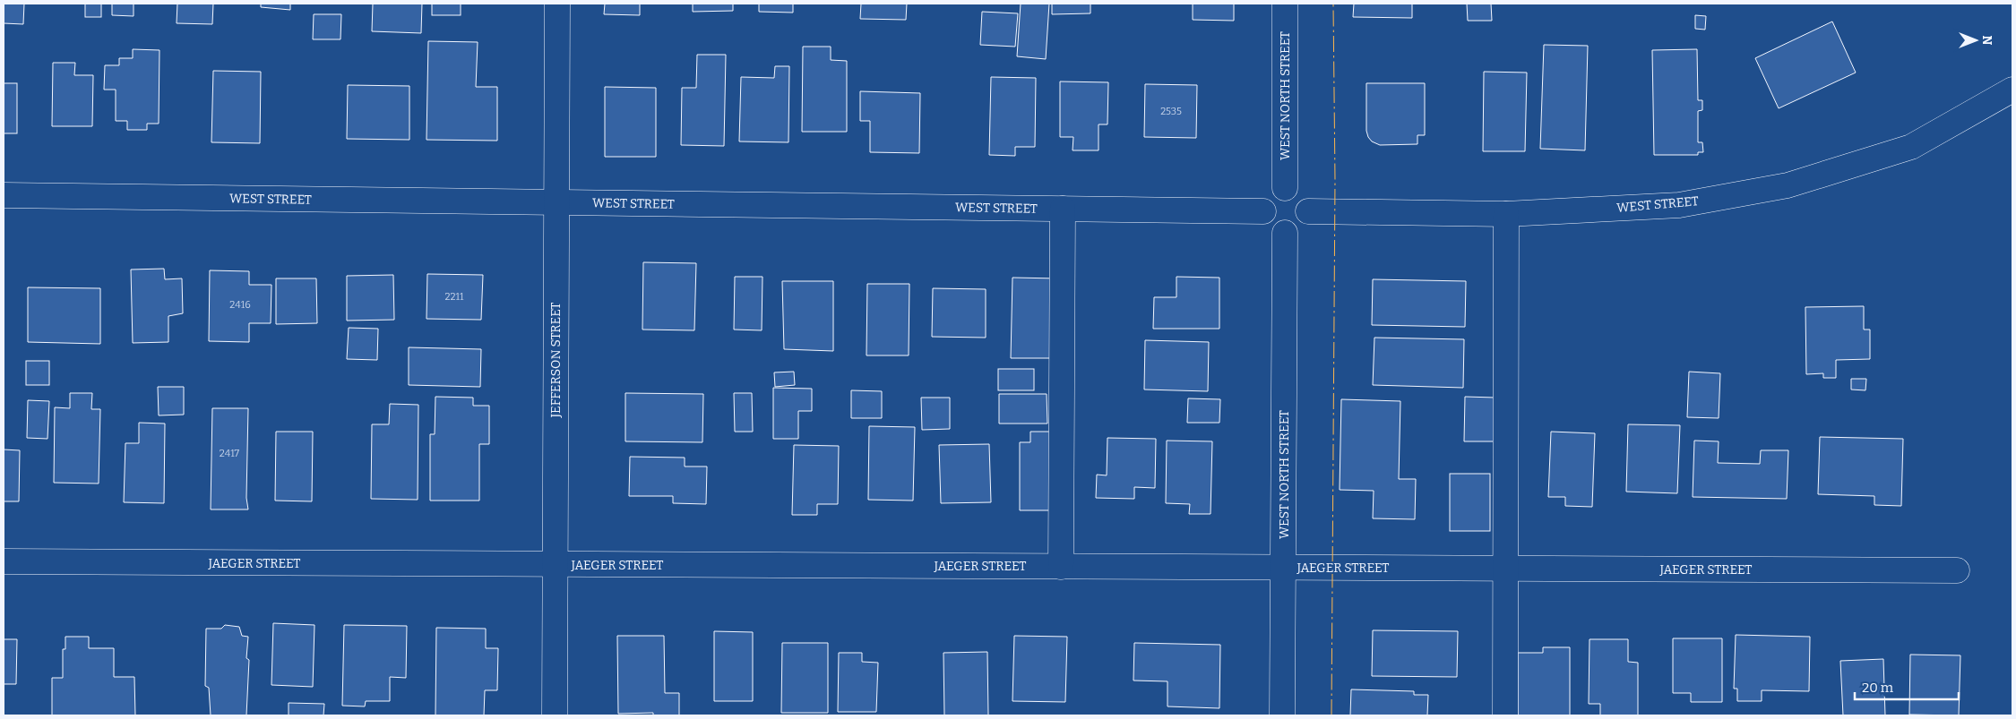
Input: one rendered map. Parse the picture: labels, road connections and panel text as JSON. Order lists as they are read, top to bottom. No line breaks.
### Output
{"streets":{"street":["WEST NORTH STREET","WEST STREET","JEFFERSON STREET","JAEGER STREET"]},"crossings":[["WEST NORTH STREET","WEST STREET"],["WEST NORTH STREET","JAEGER STREET"],["WEST STREET","JEFFERSON STREET"],["JEFFERSON STREET","JAEGER STREET"]],"house_numbers":["2535","2211","2416","2417"],"scale_bar":"20 m","north":"right"}
